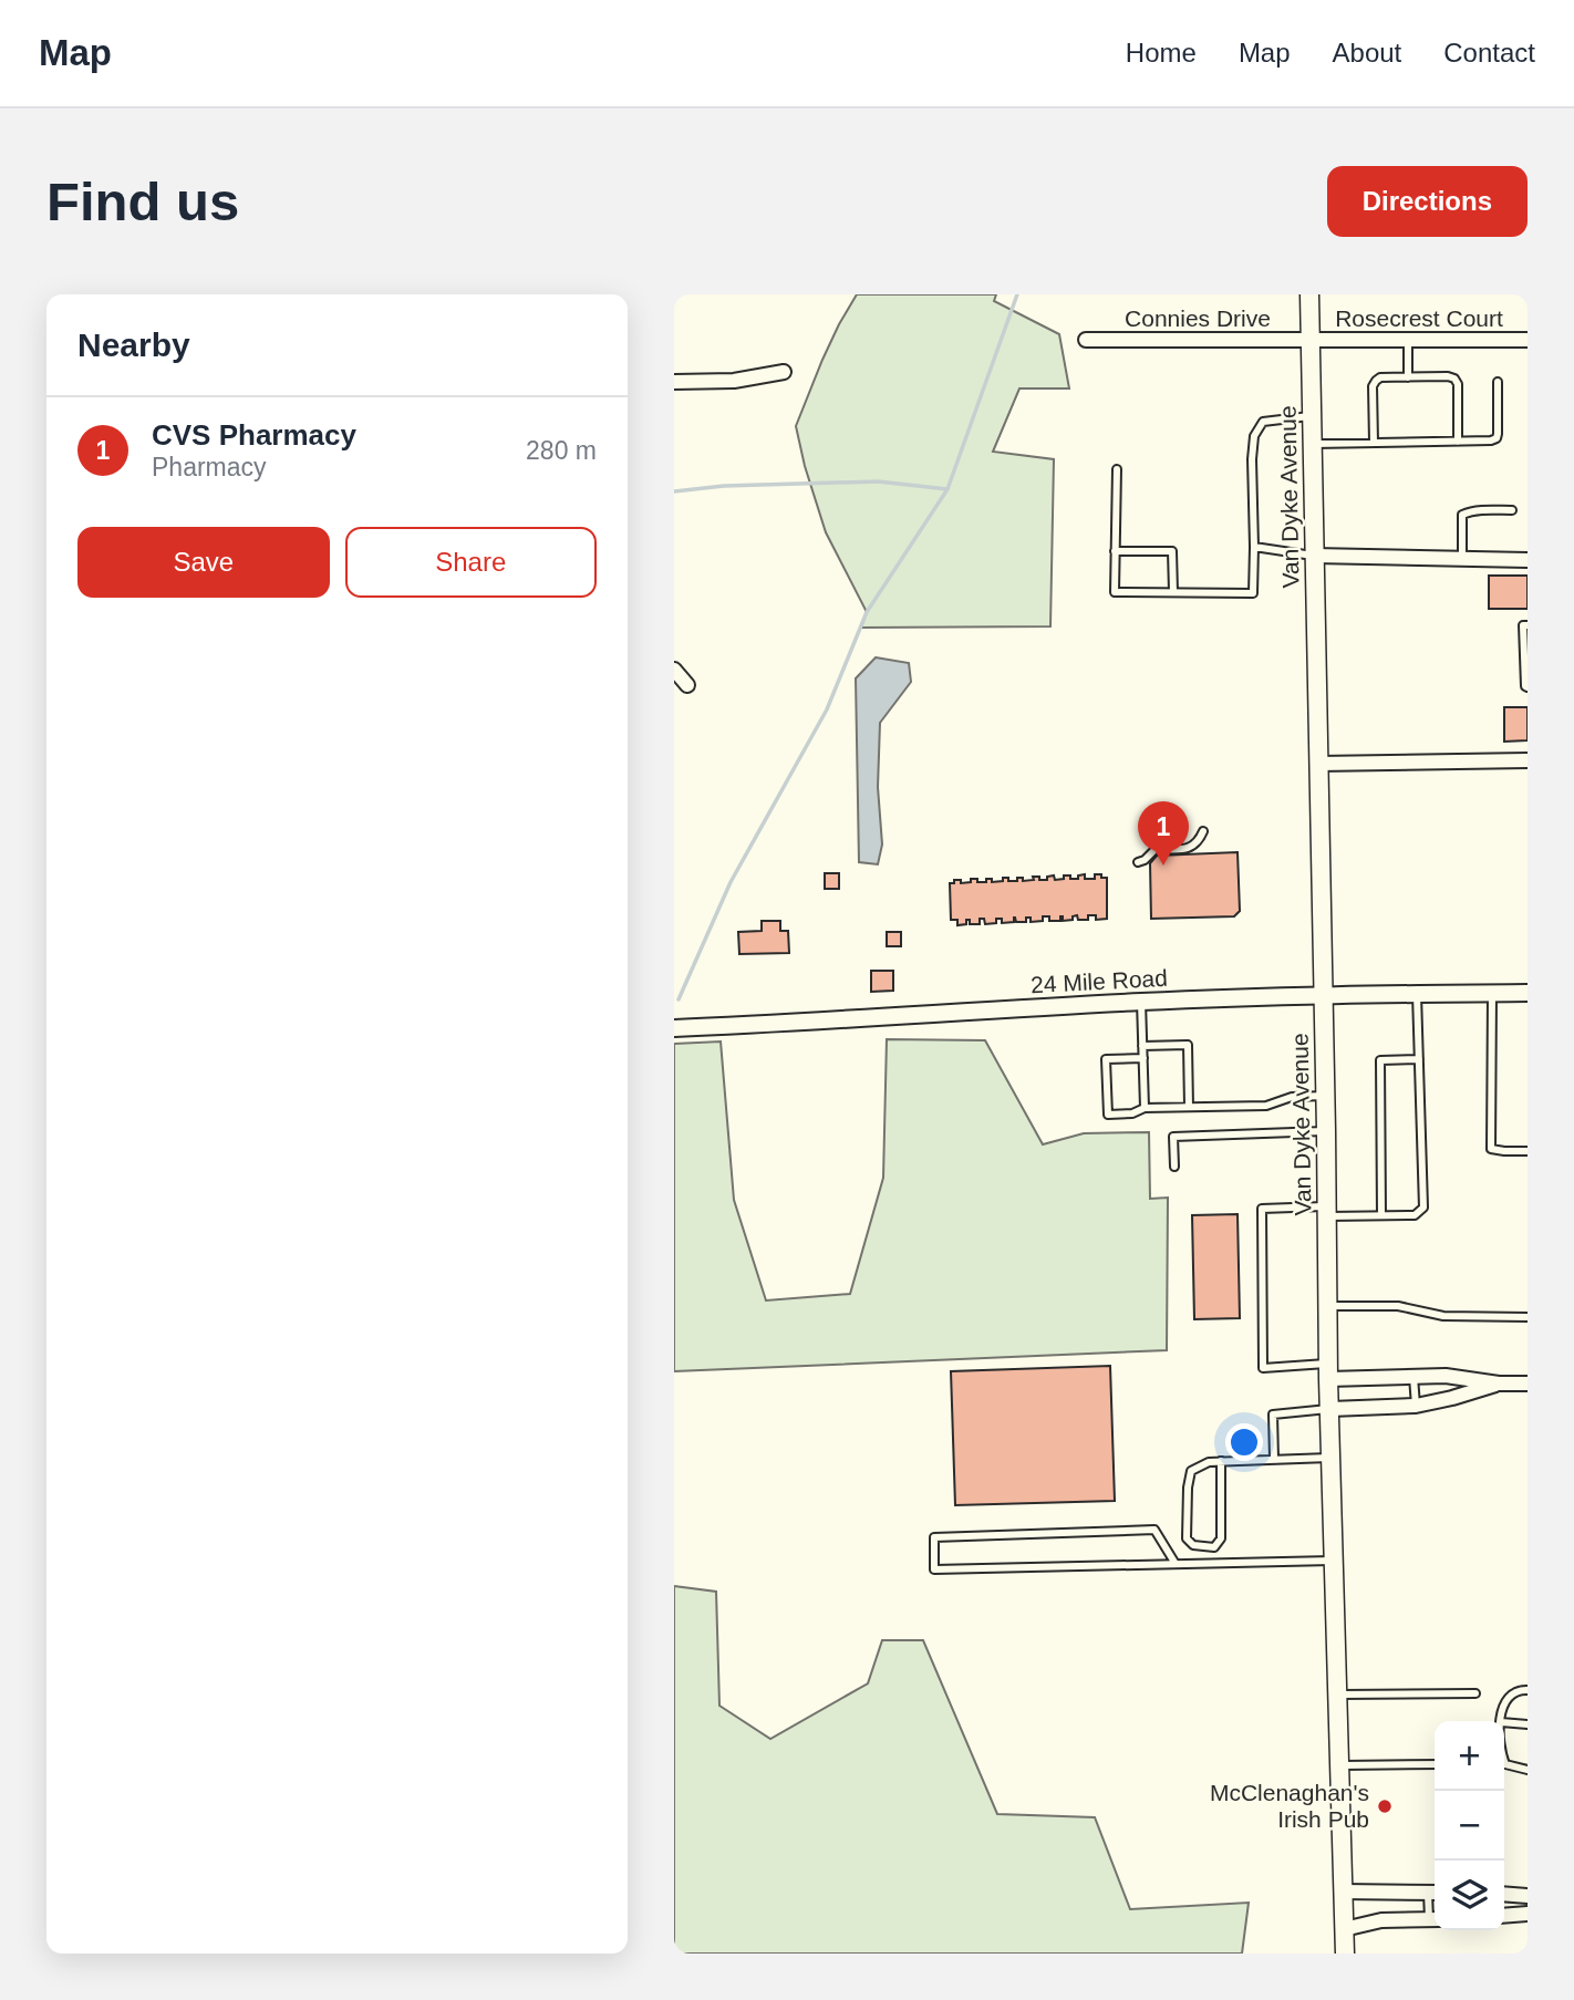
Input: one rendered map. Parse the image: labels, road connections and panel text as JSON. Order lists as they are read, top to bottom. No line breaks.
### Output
{"streets":{"main road":["Van Dyke Avenue"],"street":["Connies Drive","Rosecrest Court","24 Mile Road"]},"crossings":[["Connies Drive","Rosecrest Court"],["Connies Drive","Van Dyke Avenue"],["Rosecrest Court","Van Dyke Avenue"],["Van Dyke Avenue","24 Mile Road"]],"places":["McClenaghan's Irish Pub"],"page":{"header":"Map","nav":["Home","Map","About","Contact"],"buttons":["Directions",["Save","Share"]],"title":"Find us","heading":"Nearby","list":[{"mark":"1","name":"CVS Pharmacy","note":"Pharmacy","value":"280 m"}],"pins":"1","map_buttons":["+","−"]}}
